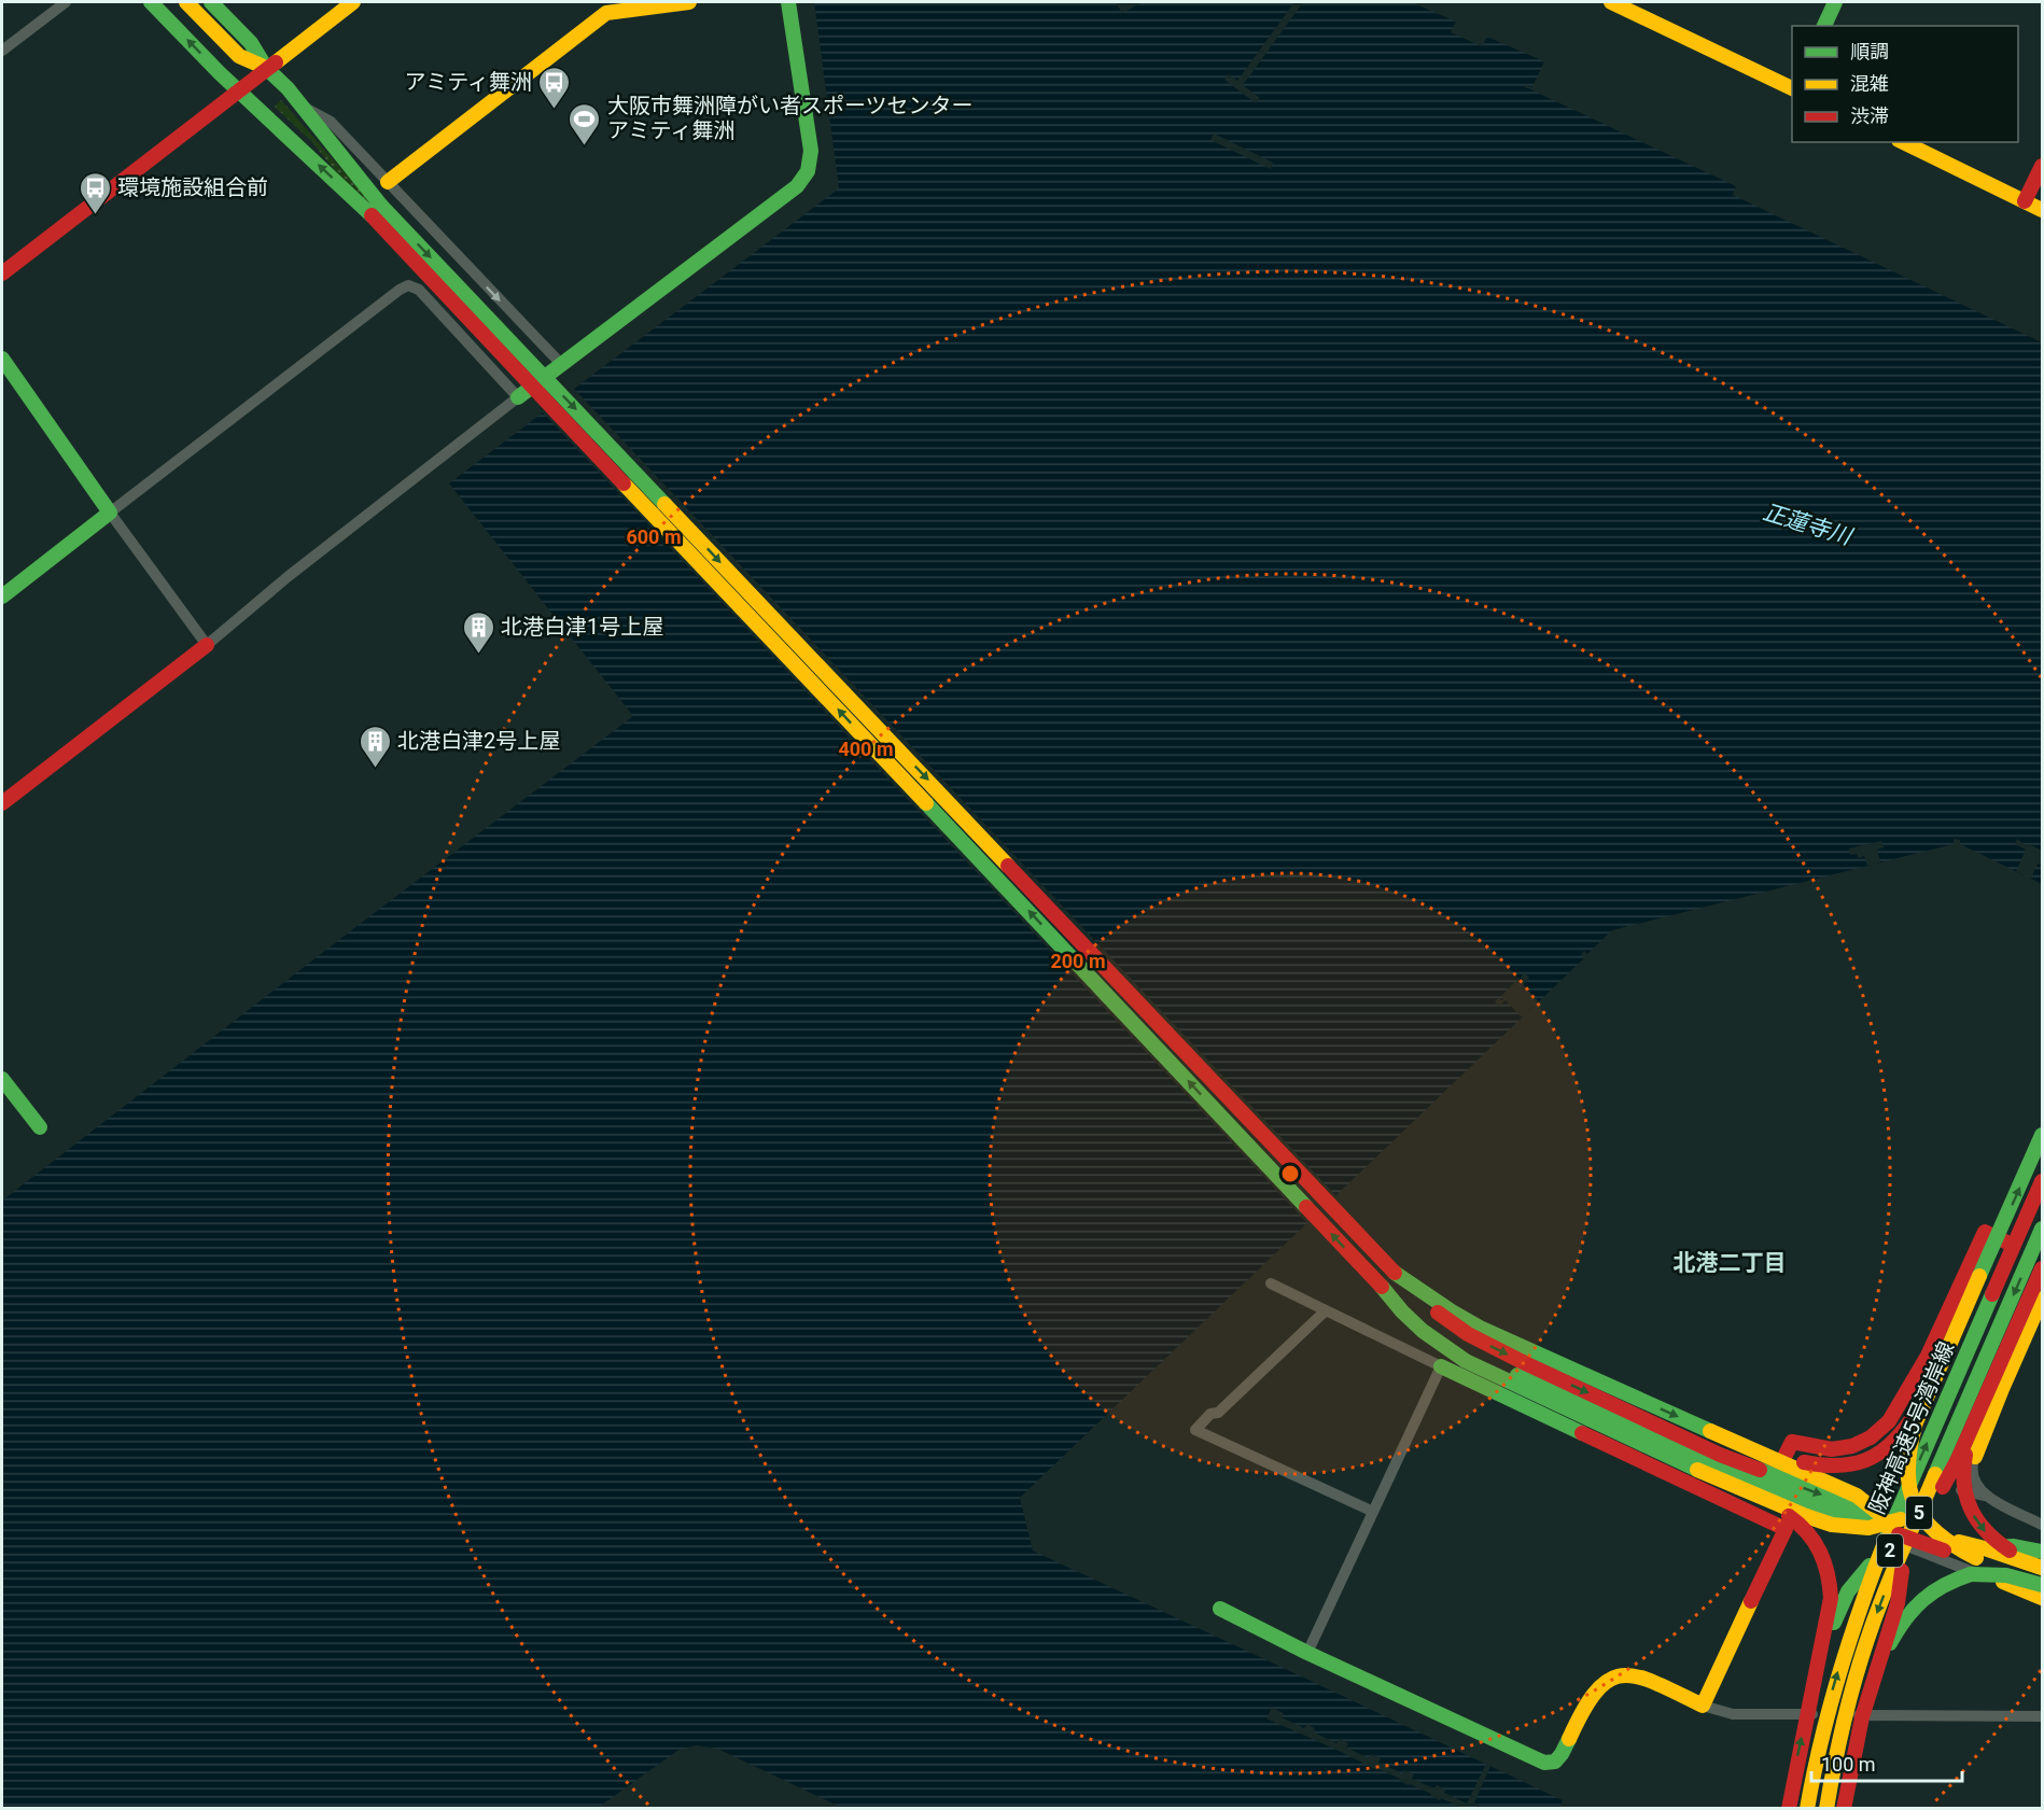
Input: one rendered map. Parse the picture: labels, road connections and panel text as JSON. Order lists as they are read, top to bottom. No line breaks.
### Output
{"streets":{"main road":["阪神高速5号湾岸線","5","2"]},"crossings":[["5","2"]],"districts":["北港二丁目"],"water":["正蓮寺川"],"places":{"bus stop":["アミティ舞洲","環境施設組合前"],"sports":["大阪市舞洲障がい者スポーツセンター アミティ舞洲"],"building":["北港白津1号上屋","北港白津2号上屋"]},"legend":["順調","混雑","渋滞"],"scale_bar":"100 m","rings":["600 m","400 m","200 m"]}
